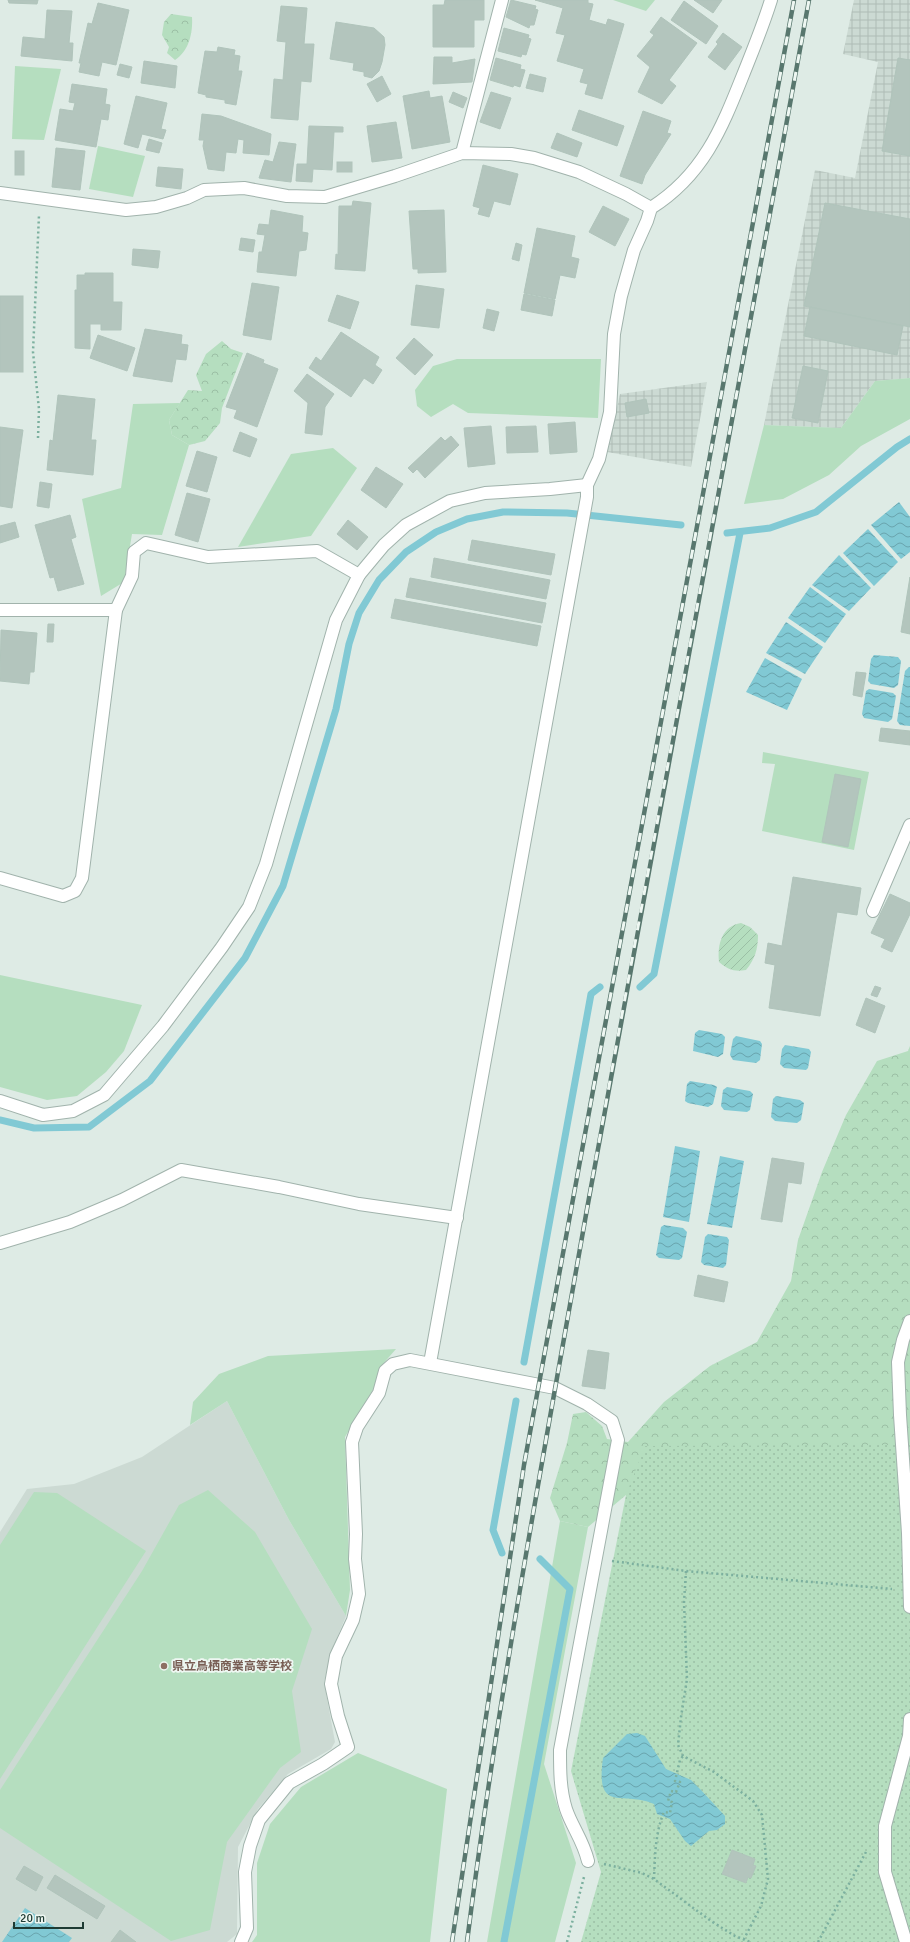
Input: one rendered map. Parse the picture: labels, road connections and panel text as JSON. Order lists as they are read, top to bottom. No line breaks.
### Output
{"places":["県立鳥栖商業高等学校"],"scale_bar":"20 m"}
